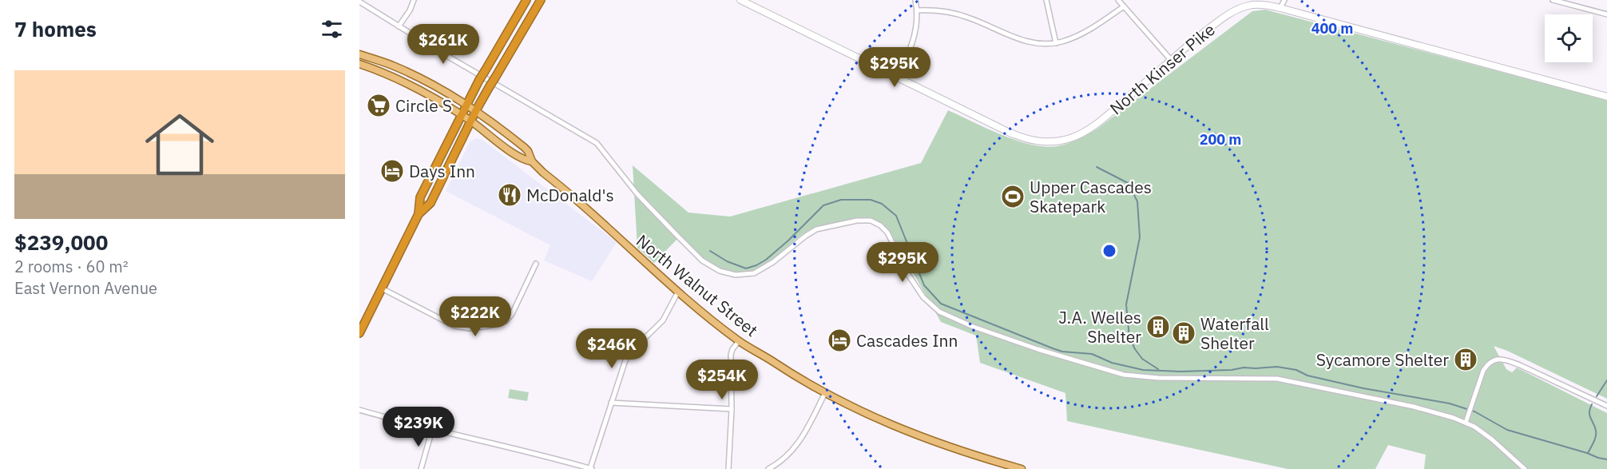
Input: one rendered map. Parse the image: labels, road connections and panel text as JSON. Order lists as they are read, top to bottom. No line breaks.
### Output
{"streets":{"main road":["North Walnut Street"],"street":["North Kinser Pike"]},"places":{"supermarket":["Circle S"],"hotel":["Days Inn","Cascades Inn"],"restaurant":["McDonald's"],"sports":["Upper Cascades Skatepark"],"building":["J.A. Welles Shelter","Waterfall Shelter","Sycamore Shelter"]},"page":{"heading":"7 homes","price":["$261K","$295K","$295K","$222K","$246K","$254K","$239K"],"list":[{"name":"$239,000","note":"2 rooms · 60 m² · East Vernon Avenue"}]},"rings":["400 m","200 m"]}
